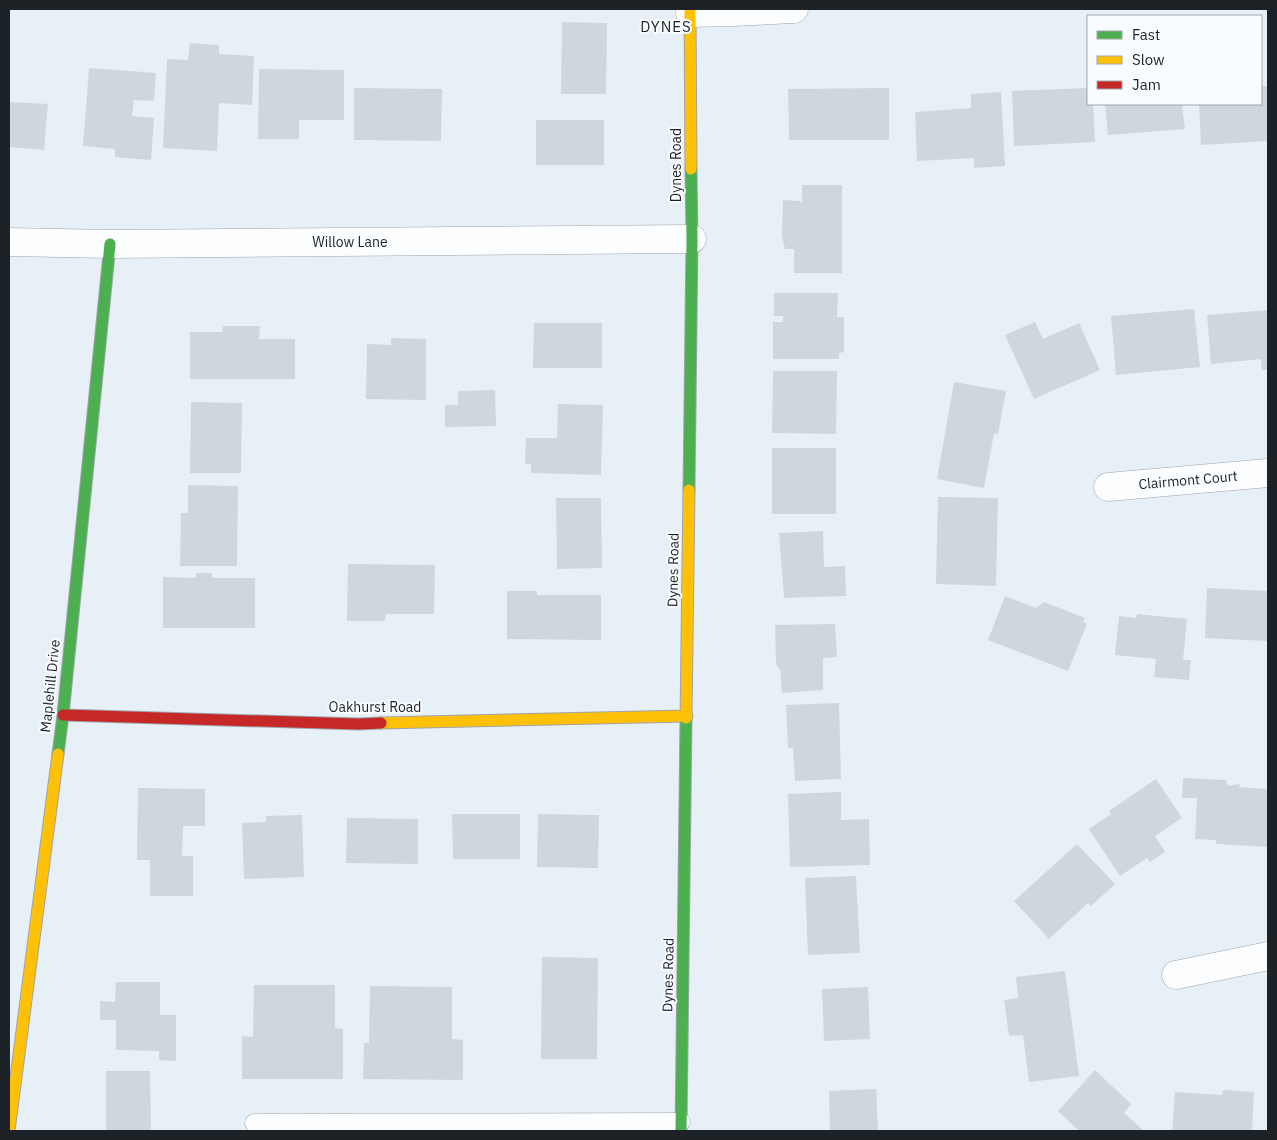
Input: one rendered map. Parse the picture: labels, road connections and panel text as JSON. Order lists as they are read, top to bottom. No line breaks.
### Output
{"streets":{"street":["Dynes Road","Willow Lane","Clairmont Court","Maplehill Drive","Oakhurst Road"]},"crossings":[["Dynes Road","Willow Lane"],["Dynes Road","Oakhurst Road"],["Willow Lane","Maplehill Drive"],["Maplehill Drive","Oakhurst Road"]],"districts":["DYNES"],"legend":["Fast","Slow","Jam"]}
